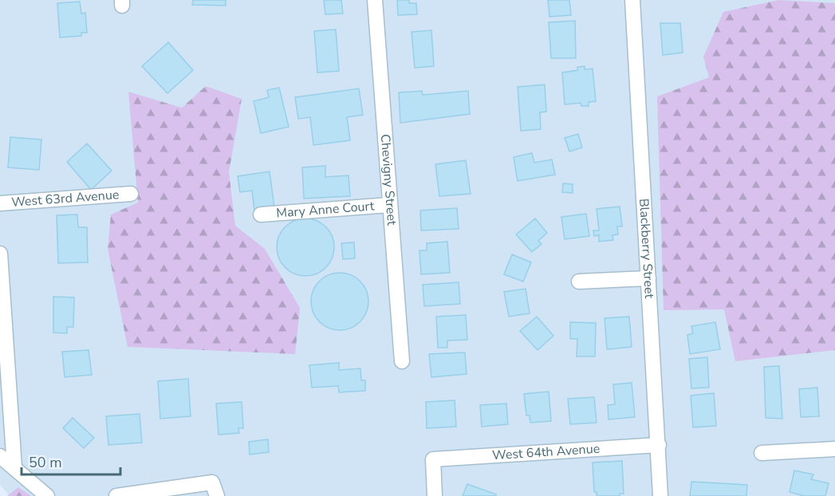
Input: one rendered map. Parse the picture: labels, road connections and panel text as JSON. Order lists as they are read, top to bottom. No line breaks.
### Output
{"streets":{"street":["Chevigny Street","West 63rd Avenue","Mary Anne Court","Blackberry Street","West 64th Avenue"]},"crossings":[["Chevigny Street","Mary Anne Court"],["Blackberry Street","West 64th Avenue"]],"scale_bar":"50 m"}
